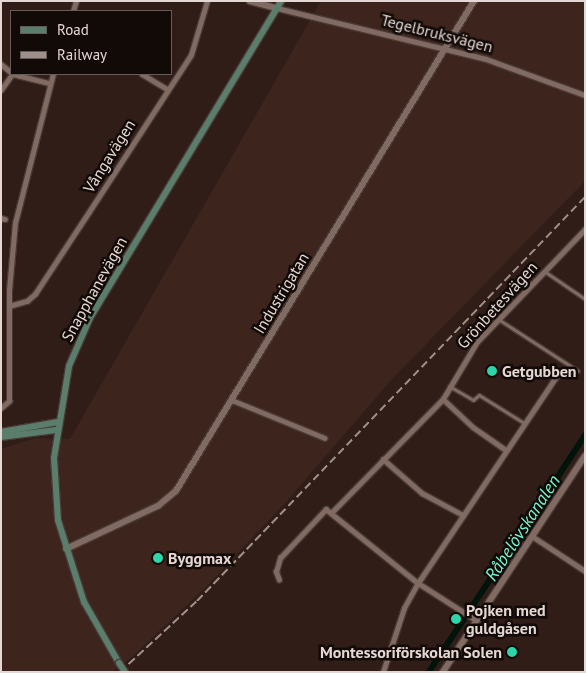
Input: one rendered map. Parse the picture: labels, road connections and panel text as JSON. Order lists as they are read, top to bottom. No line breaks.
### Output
{"streets":{"main road":["Snapphanevägen"],"street":["Tegelbruksvägen","Vångavägen","Industrigatan","Grönbetesvägen"]},"crossings":[["Tegelbruksvägen","Snapphanevägen"],["Tegelbruksvägen","Industrigatan"],["Snapphanevägen","Industrigatan"]],"water":["Råbelövskanalen"],"places":["Getgubben","Byggmax","Pojken med guldgåsen","Montessoriförskolan Solen"],"legend":["Road","Railway"]}
